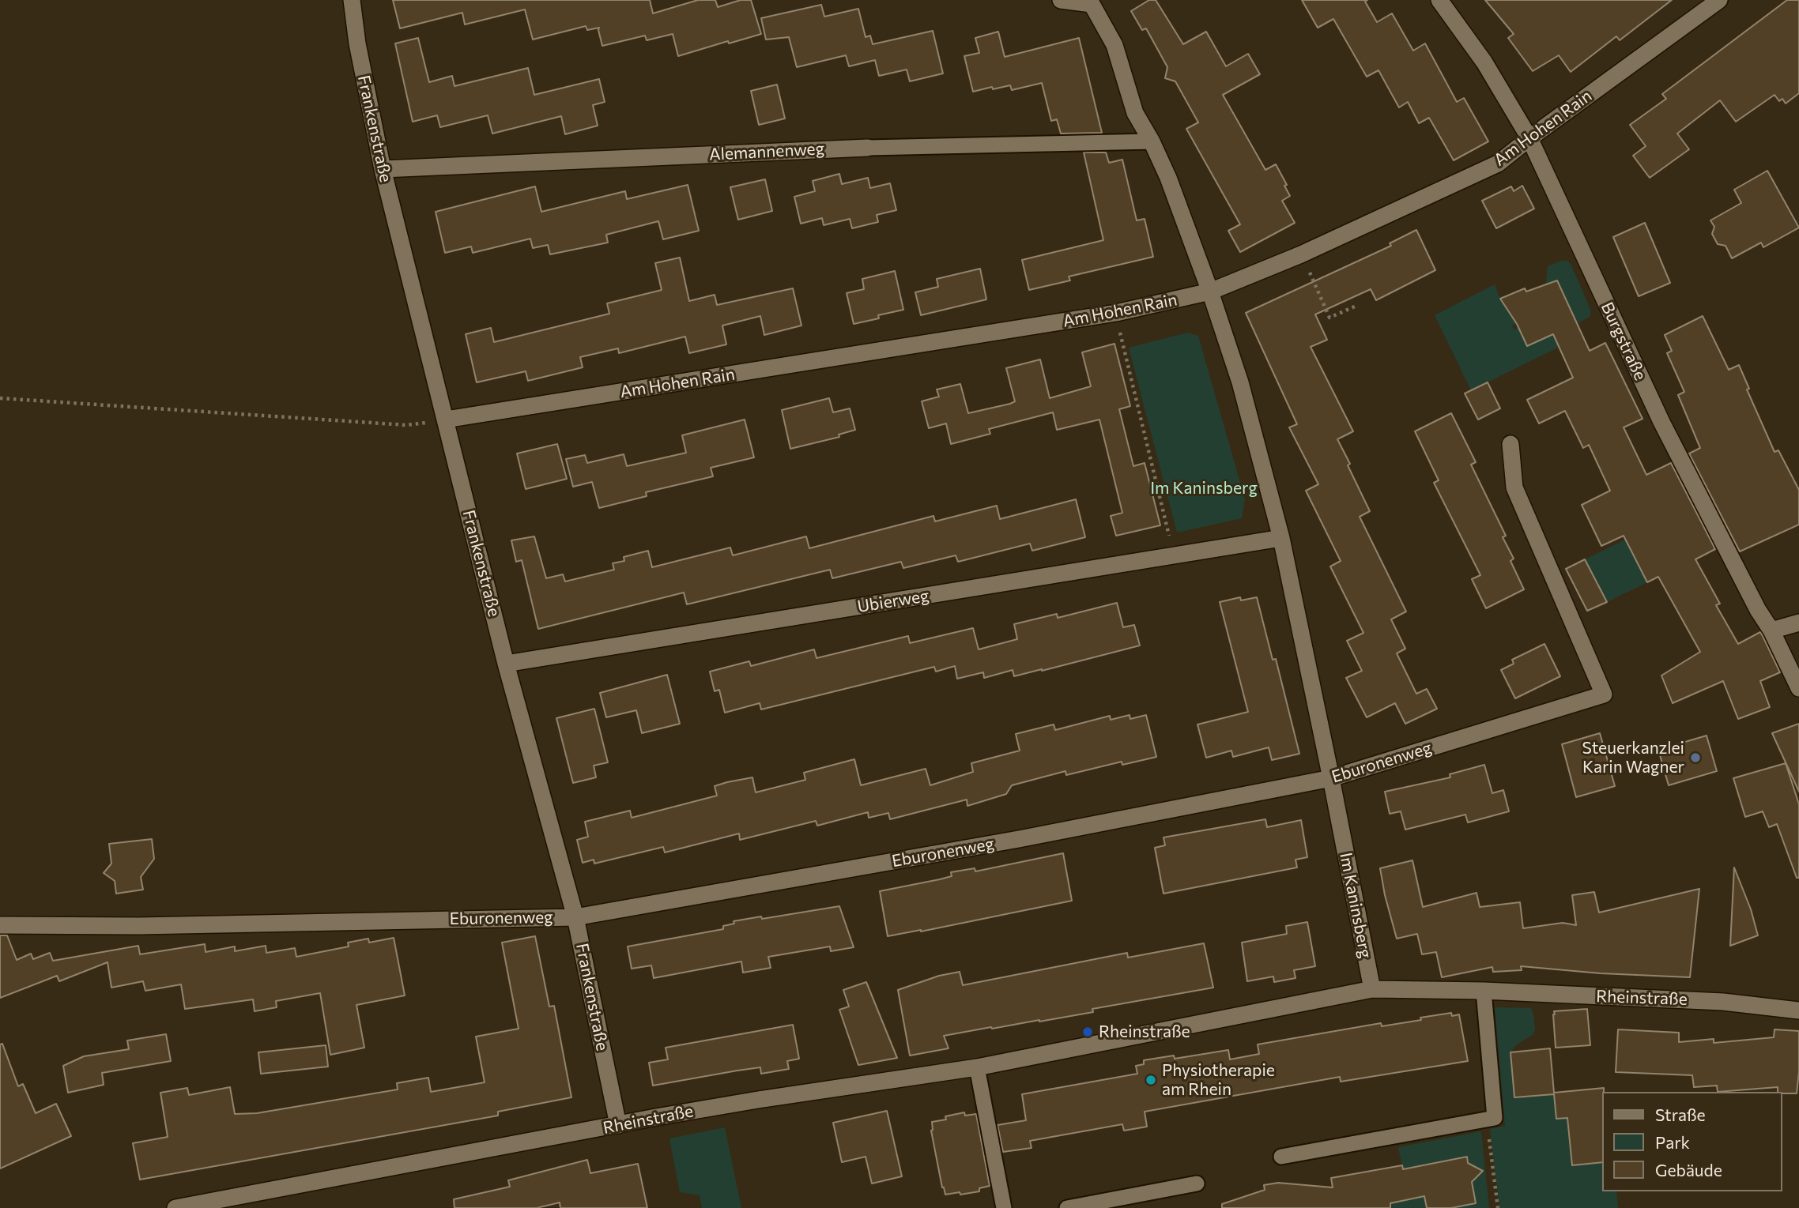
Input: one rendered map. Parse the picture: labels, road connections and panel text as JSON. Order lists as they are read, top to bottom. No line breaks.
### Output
{"streets":{"street":["Am Hohen Rain","Frankenstraße","Alemannenweg","Burgstraße","Ubierweg","Eburonenweg","Im Kaninsberg","Rheinstraße"]},"crossings":[["Am Hohen Rain","Frankenstraße"],["Am Hohen Rain","Burgstraße"],["Am Hohen Rain","Im Kaninsberg"],["Frankenstraße","Alemannenweg"],["Frankenstraße","Ubierweg"],["Frankenstraße","Eburonenweg"],["Frankenstraße","Rheinstraße"],["Alemannenweg","Im Kaninsberg"],["Ubierweg","Im Kaninsberg"],["Eburonenweg","Im Kaninsberg"],["Im Kaninsberg","Rheinstraße"]],"parks":["Im Kaninsberg"],"places":["Steuerkanzlei Karin Wagner","Rheinstraße","Physiotherapie am Rhein"],"legend":["Straße","Park","Gebäude"]}
